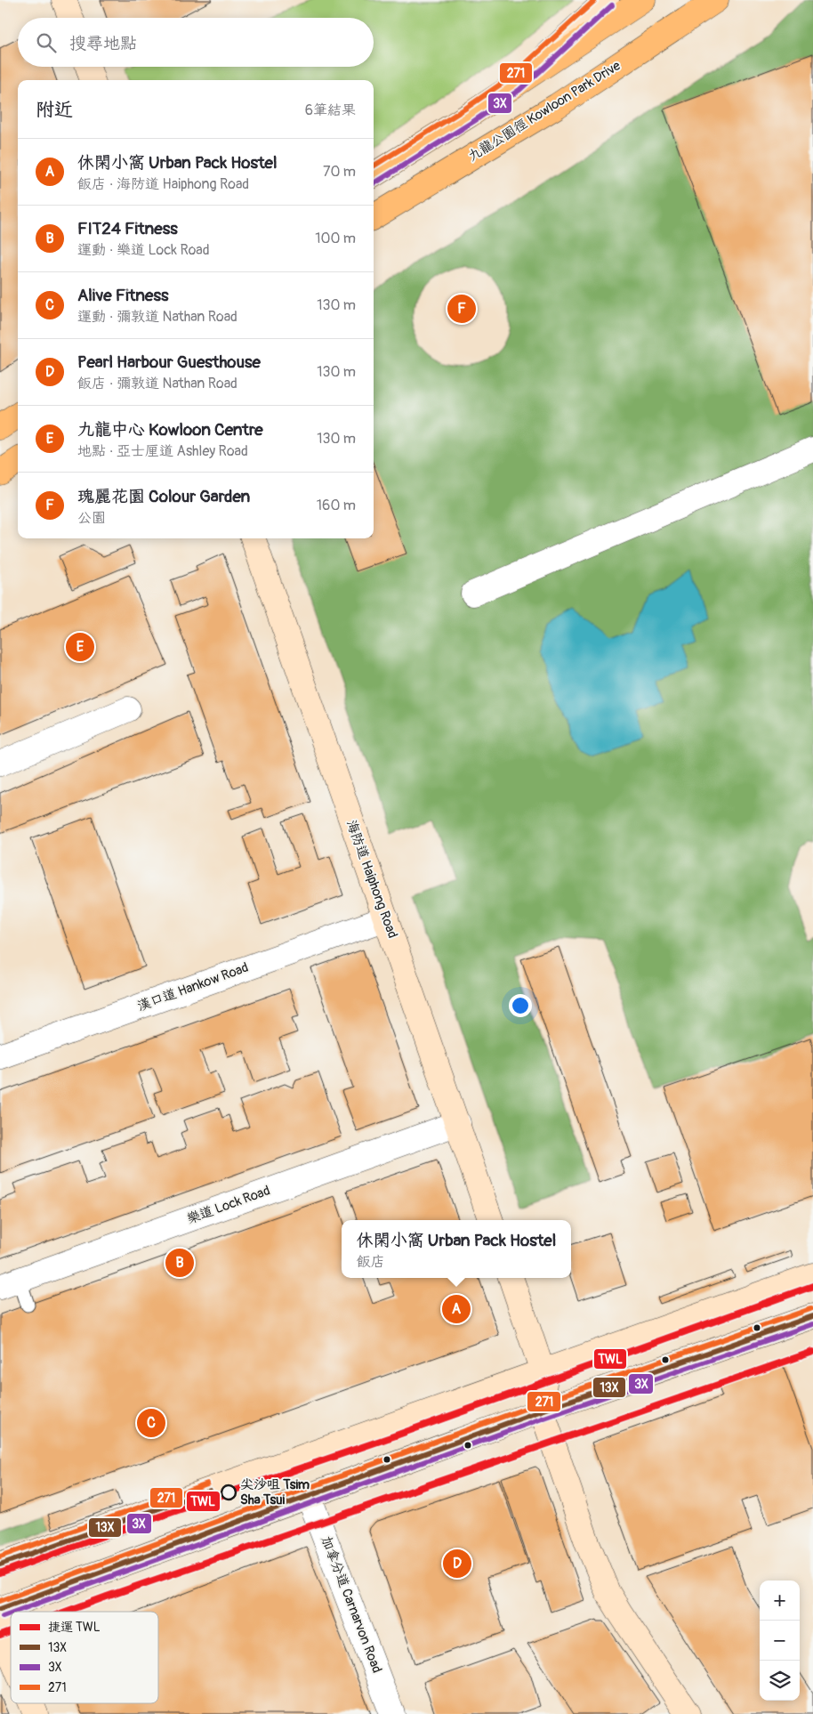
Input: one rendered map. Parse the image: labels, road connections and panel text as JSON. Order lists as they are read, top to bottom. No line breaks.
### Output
{"streets":{"main road":["九龍公園徑 Kowloon Park Drive","海防道 Haiphong Road"],"street":["漢口道 Hankow Road","樂道 Lock Road","加拿分道 Carnarvon Road"]},"crossings":[["海防道 Haiphong Road","漢口道 Hankow Road"],["海防道 Haiphong Road","樂道 Lock Road"]],"places":["尖沙咀 Tsim Sha Tsui"],"lines":["transit line 271","transit line 3X","metro line TWL","transit line 13X"],"legend":["捷運 TWL","13X","3X","271"],"page":{"search":"搜尋地點","heading":["附近","6筆結果"],"list":[{"mark":"A","name":"休閑小窩 Urban Pack Hostel","note":"飯店 · 海防道 Haiphong Road","value":"70 m"},{"mark":"B","name":"FIT24 Fitness","note":"運動 · 樂道 Lock Road","value":"100 m"},{"mark":"C","name":"Alive Fitness","note":"運動 · 彌敦道 Nathan Road","value":"130 m"},{"mark":"D","name":"Pearl Harbour Guesthouse","note":"飯店 · 彌敦道 Nathan Road","value":"130 m"},{"mark":"E","name":"九龍中心 Kowloon Centre","note":"地點 · 亞士厘道 Ashley Road","value":"130 m"},{"mark":"F","name":"瑰麗花園 Colour Garden","note":"公園","value":"160 m"}],"pins":["F","E","B","A","C","D"],"popup":["休閑小窩 Urban Pack Hostel","飯店"],"map_buttons":["+","−"]}}
